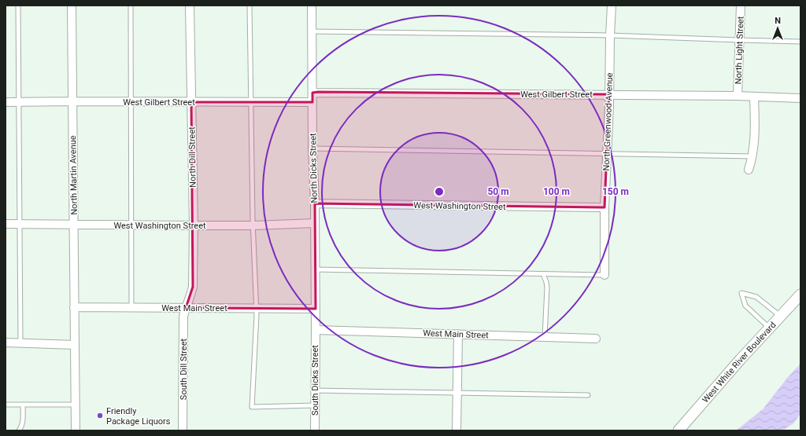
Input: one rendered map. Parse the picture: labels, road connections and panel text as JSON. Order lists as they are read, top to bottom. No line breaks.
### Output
{"streets":{"street":["North Light Street","West Gilbert Street","North Greenwood Avenue","North Dill Street","North Dicks Street","North Martin Avenue","West Washington Street","West Main Street","West White River Boulevard","South Dill Street","South Dicks Street"]},"crossings":[["North Light Street","West Gilbert Street"],["West Gilbert Street","North Greenwood Avenue"],["West Gilbert Street","North Dill Street"],["West Gilbert Street","North Dicks Street"],["West Gilbert Street","North Martin Avenue"],["North Greenwood Avenue","West Washington Street"],["North Dill Street","West Washington Street"],["North Dill Street","West Main Street"],["North Dill Street","South Dill Street"],["North Dicks Street","West Washington Street"],["North Dicks Street","West Main Street"],["North Dicks Street","South Dicks Street"],["North Martin Avenue","West Washington Street"],["North Martin Avenue","West Main Street"],["West Main Street","South Dill Street"],["West Main Street","South Dicks Street"]],"places":["Friendly Package Liquors"],"north":"top","rings":["50 m","100 m","150 m"]}
